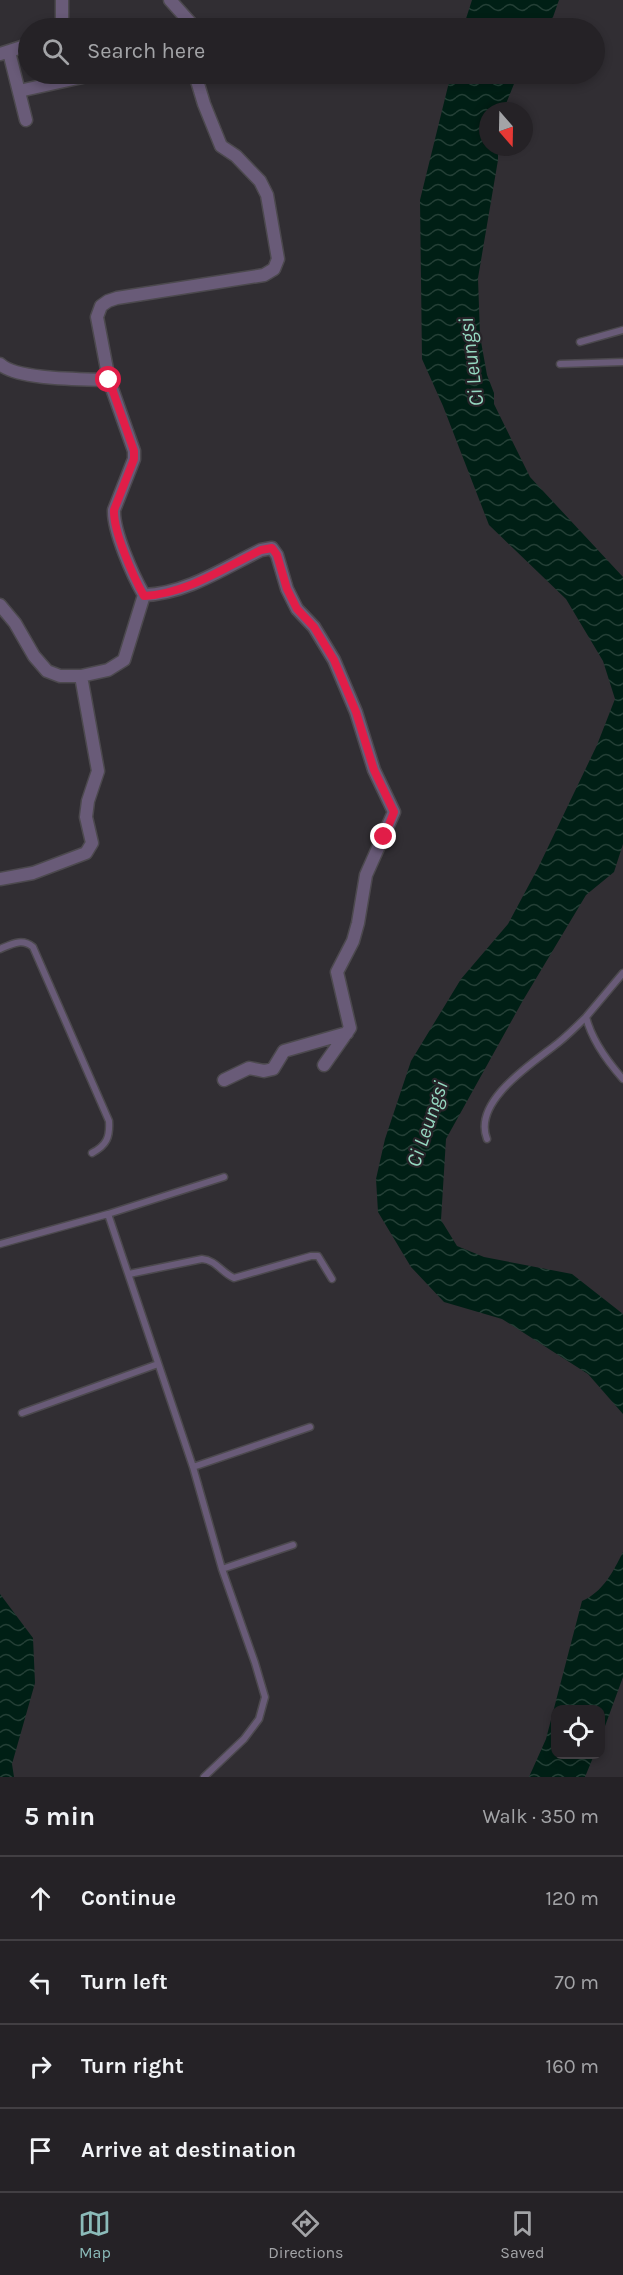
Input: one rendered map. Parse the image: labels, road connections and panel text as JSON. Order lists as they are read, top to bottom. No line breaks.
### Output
{"water":["Ci Leungsi"],"north":"bottom","page":{"search":"Search here","heading":["5 min","Walk · 350 m"],"list":[["Continue","120 m"],["Turn left","70 m"],["Turn right","160 m"],"Arrive at destination"],"nav":["Map","Directions","Saved"]}}
